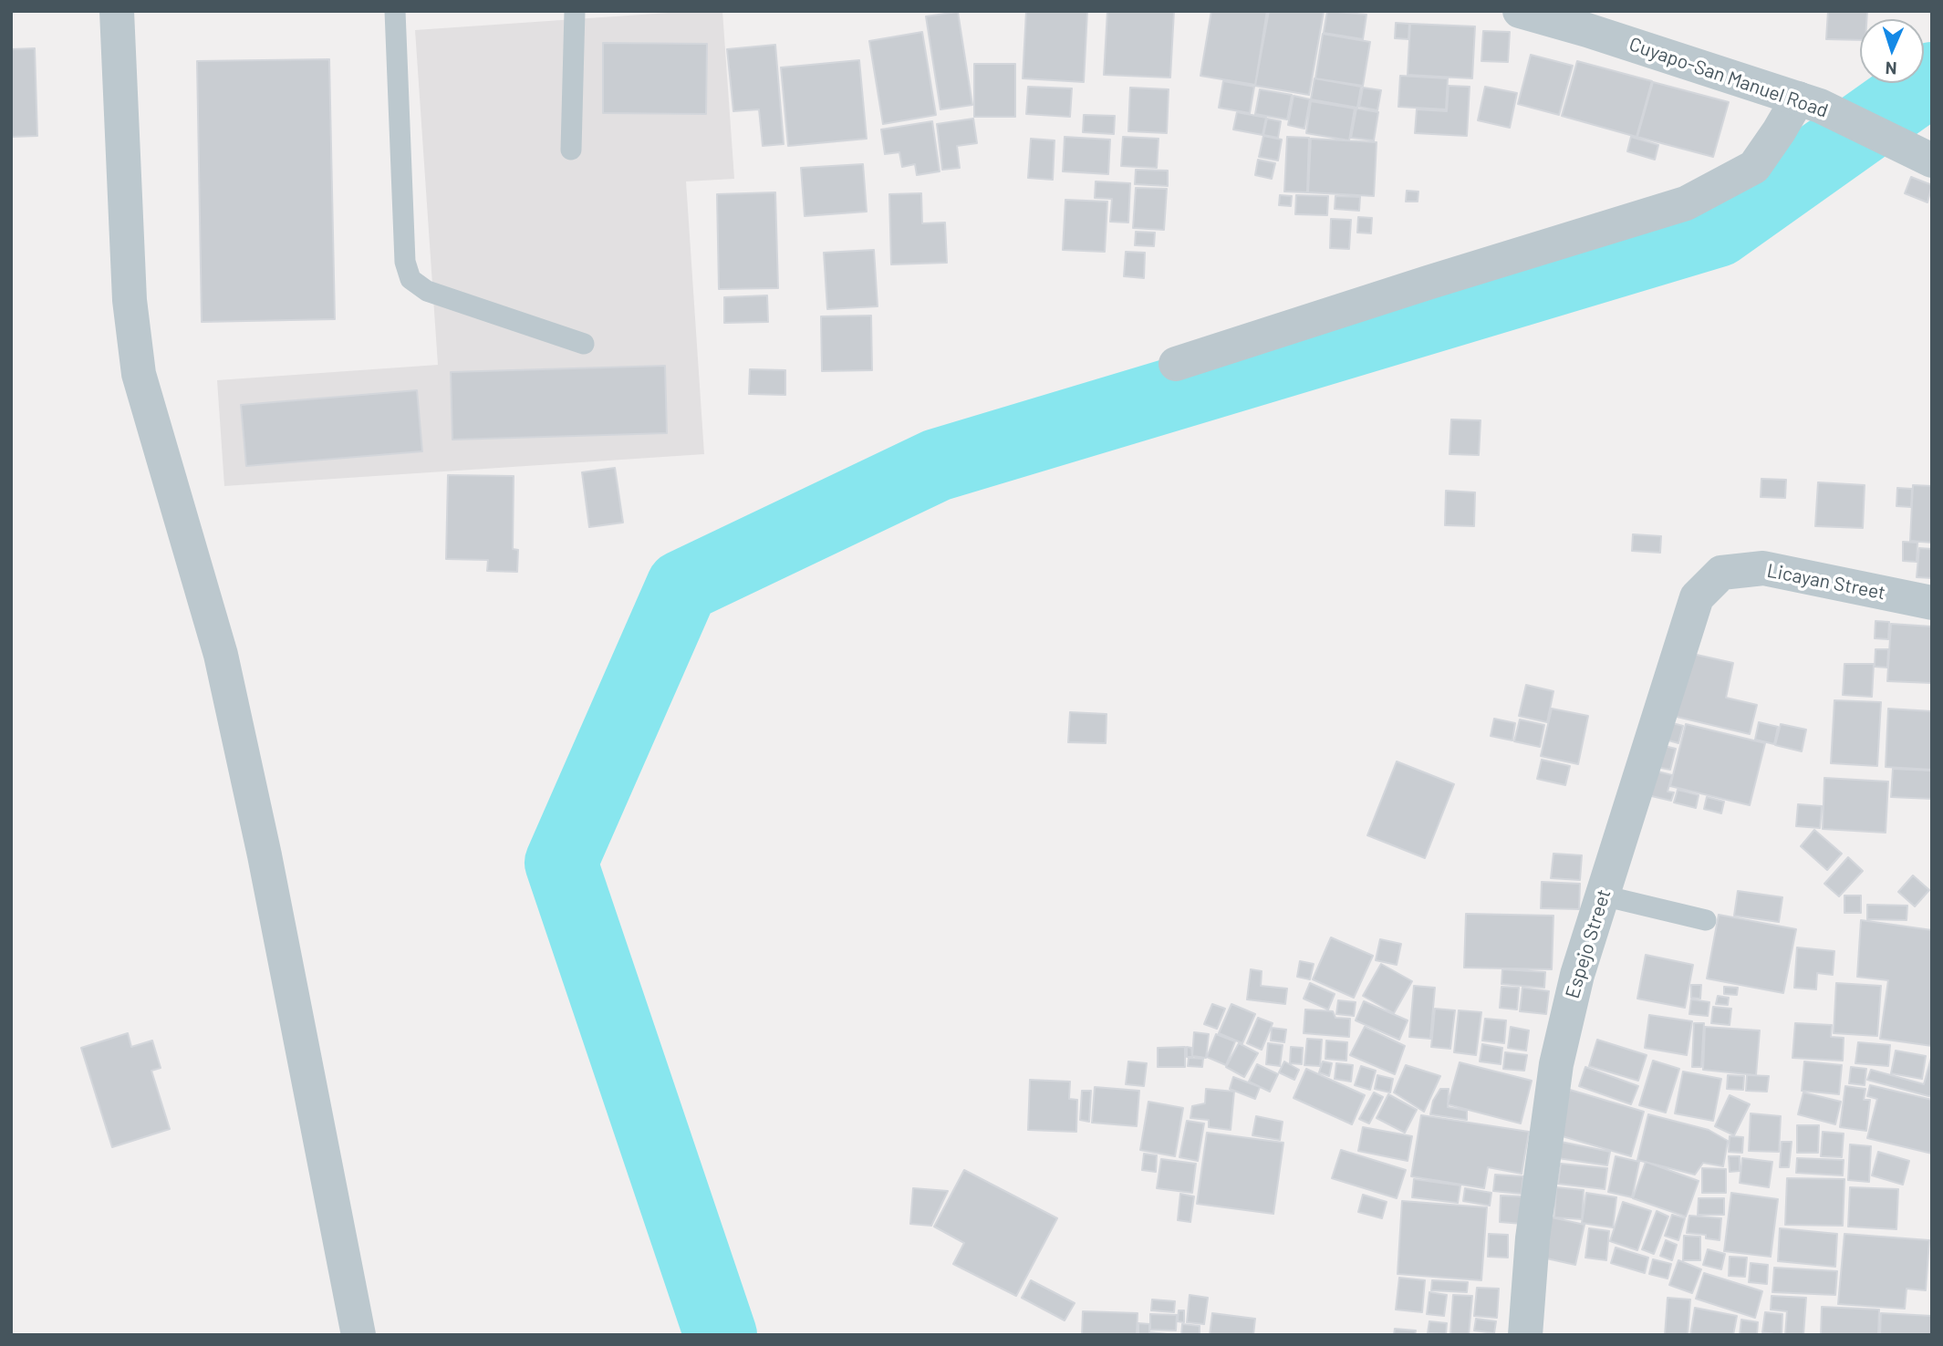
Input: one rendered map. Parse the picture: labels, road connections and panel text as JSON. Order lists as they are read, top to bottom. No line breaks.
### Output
{"streets":{"street":["Cuyapo-San Manuel Road","Licayan Street","Espejo Street"]},"crossings":[["Licayan Street","Espejo Street"]],"north":"bottom"}
